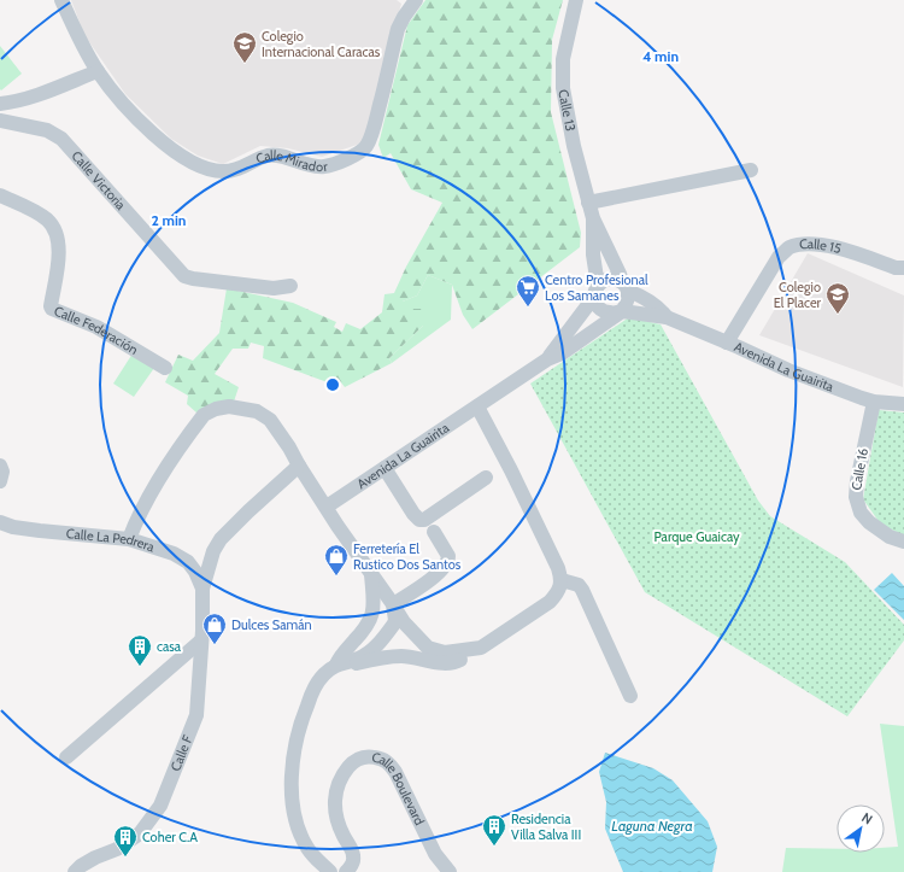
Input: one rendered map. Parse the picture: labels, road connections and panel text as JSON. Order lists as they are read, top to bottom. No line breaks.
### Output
{"streets":{"street":["Calle 13","Calle Mirador","Calle Victoria","Calle 15","Calle Federación","Avenida La Guairita","Calle 16","Calle La Pedrera","Calle F","Calle Boulevard"]},"crossings":[["Calle 13","Avenida La Guairita"],["Calle 15","Avenida La Guairita"],["Avenida La Guairita","Calle 16"],["Calle La Pedrera","Calle F"]],"water":["Laguna Negra"],"parks":["Parque Guaicay"],"places":{"school or university":["Colegio Internacional Caracas","Colegio El Placer"],"supermarket":["Centro Profesional Los Samanes"],"shop":["Ferretería El Rustico Dos Santos","Dulces Samán"],"building":["casa","Residencia Villa Salva III","Coher C.A"]},"north":"top right","rings":["4 min","2 min"]}
